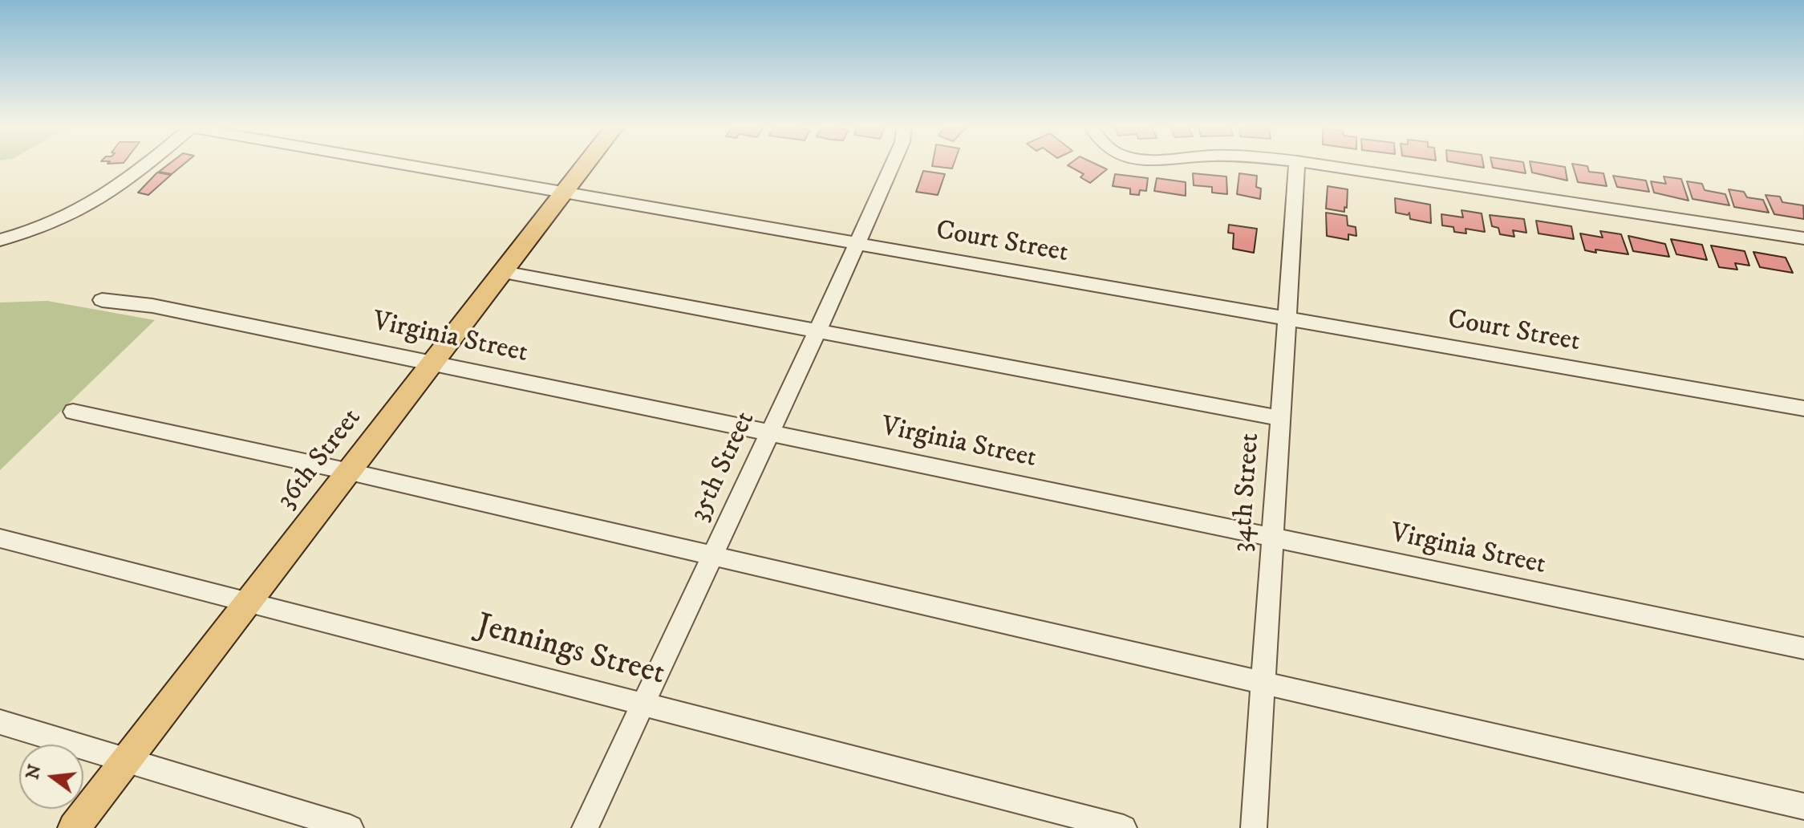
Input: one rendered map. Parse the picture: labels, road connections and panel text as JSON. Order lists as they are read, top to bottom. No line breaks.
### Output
{"streets":{"main road":["36th Street"],"street":["Court Street","Virginia Street","35th Street","34th Street","Jennings Street"]},"crossings":[["Court Street","36th Street"],["Court Street","35th Street"],["Court Street","34th Street"],["Virginia Street","36th Street"],["Virginia Street","35th Street"],["Virginia Street","34th Street"],["36th Street","Jennings Street"],["35th Street","Jennings Street"]],"north":"left"}
